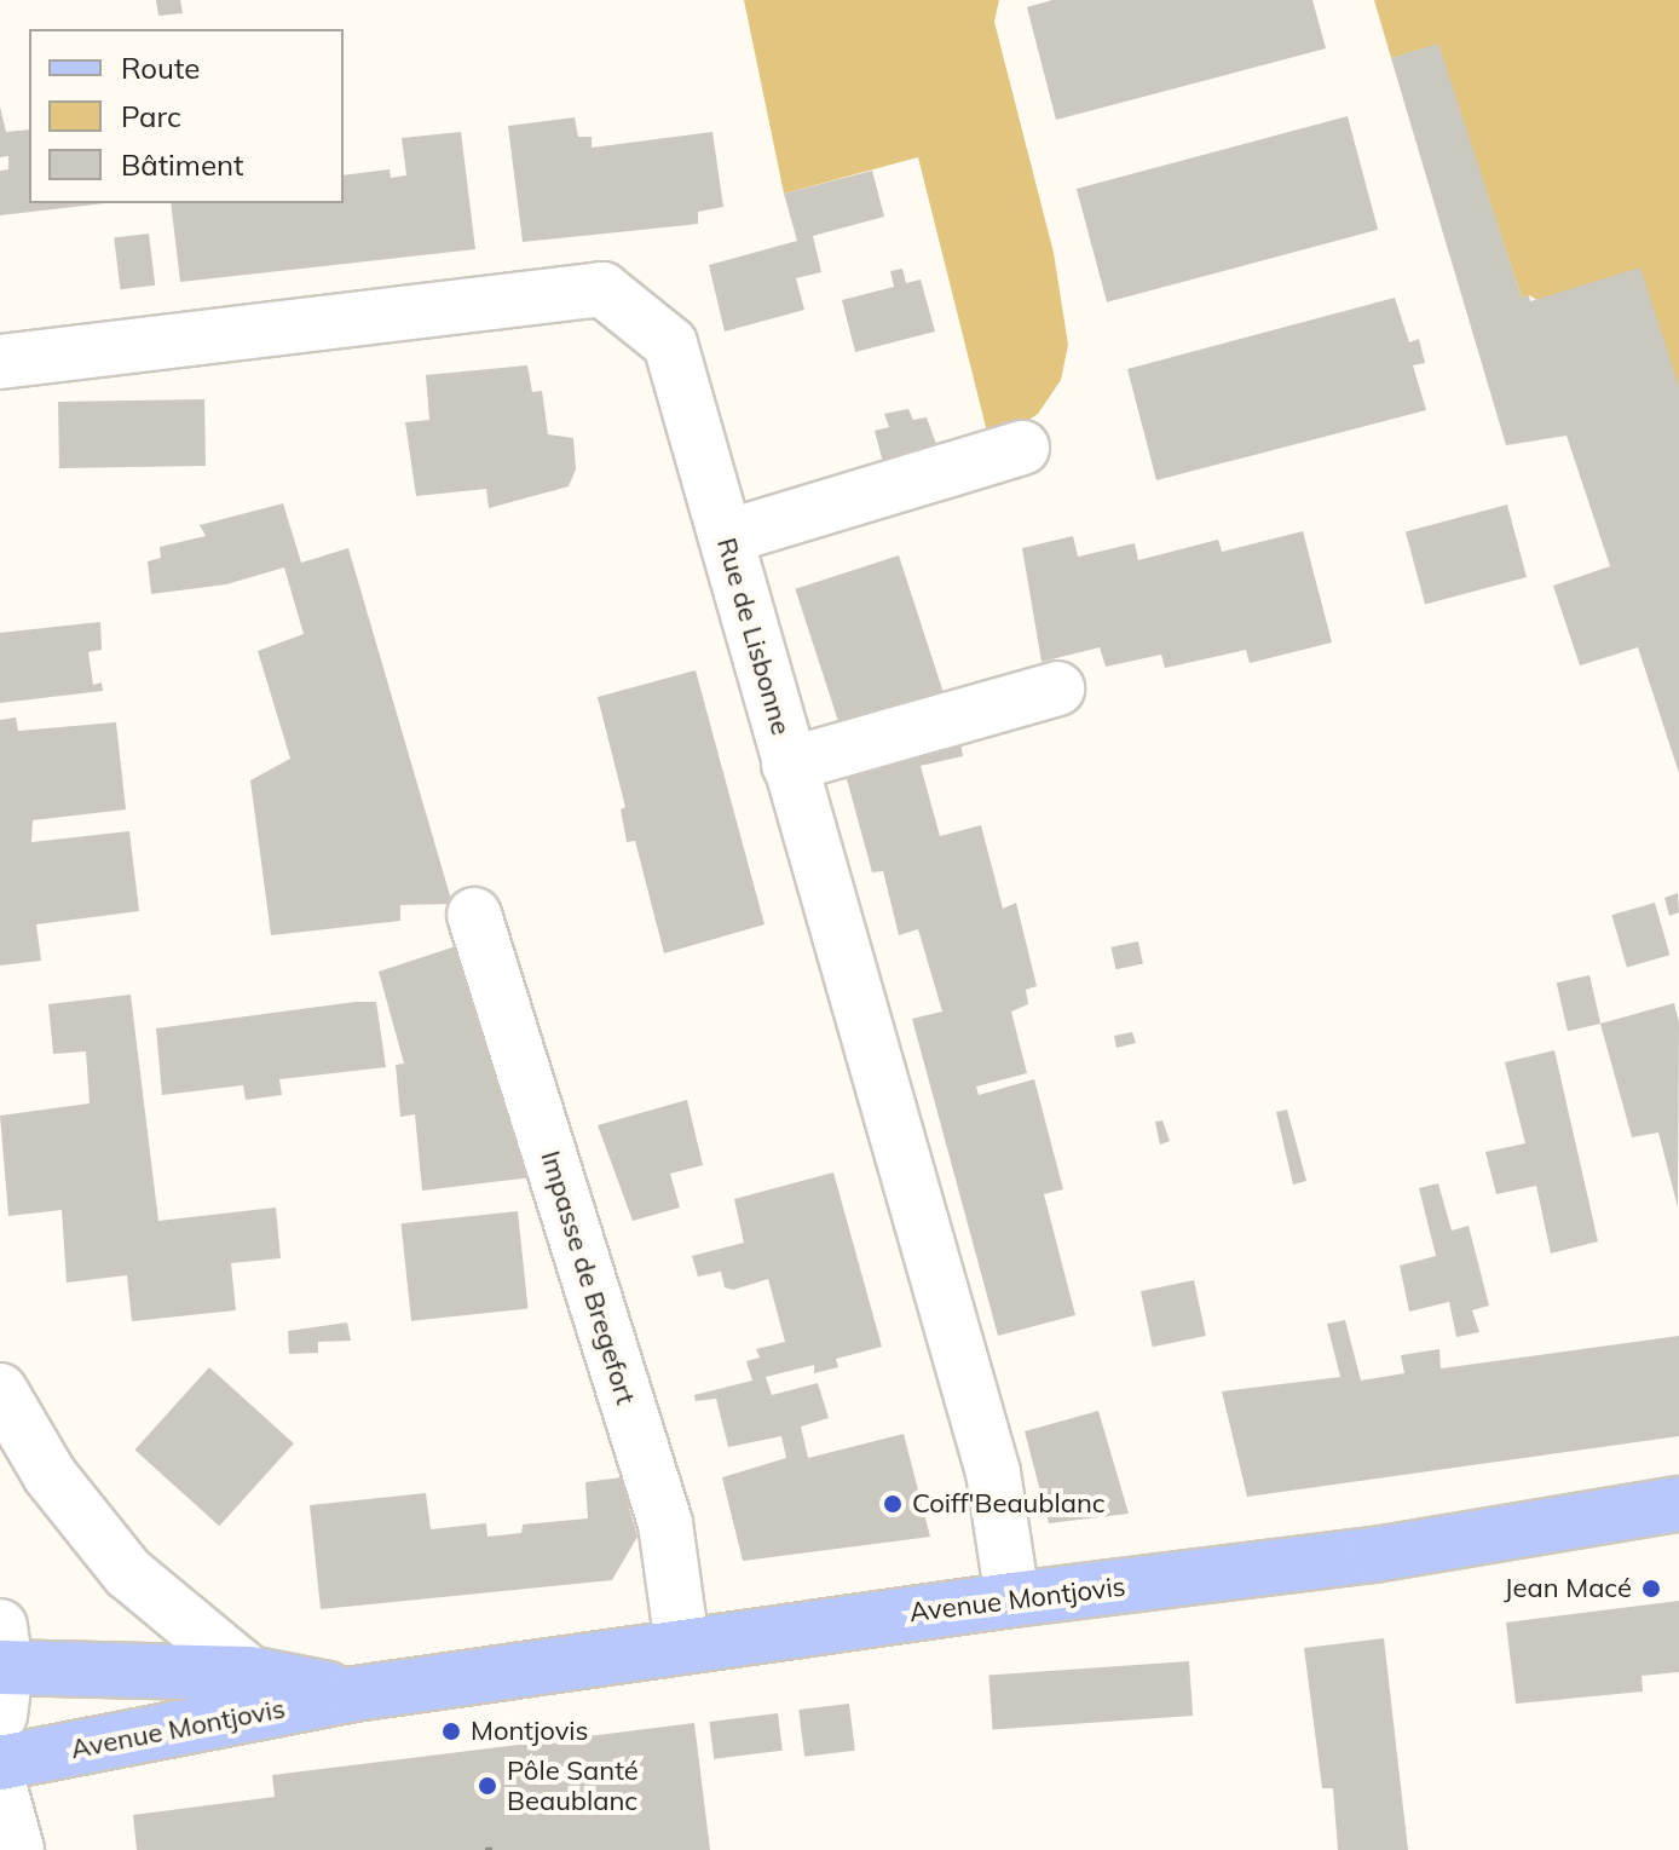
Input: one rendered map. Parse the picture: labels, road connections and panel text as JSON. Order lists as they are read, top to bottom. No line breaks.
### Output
{"streets":{"main road":["Avenue Montjovis"],"street":["Rue de Lisbonne","Impasse de Bregefort"]},"crossings":[["Rue de Lisbonne","Avenue Montjovis"],["Impasse de Bregefort","Avenue Montjovis"]],"places":["Coiff'Beaublanc","Jean Macé","Montjovis","Pôle Santé Beaublanc"],"legend":["Route","Parc","Bâtiment"]}
